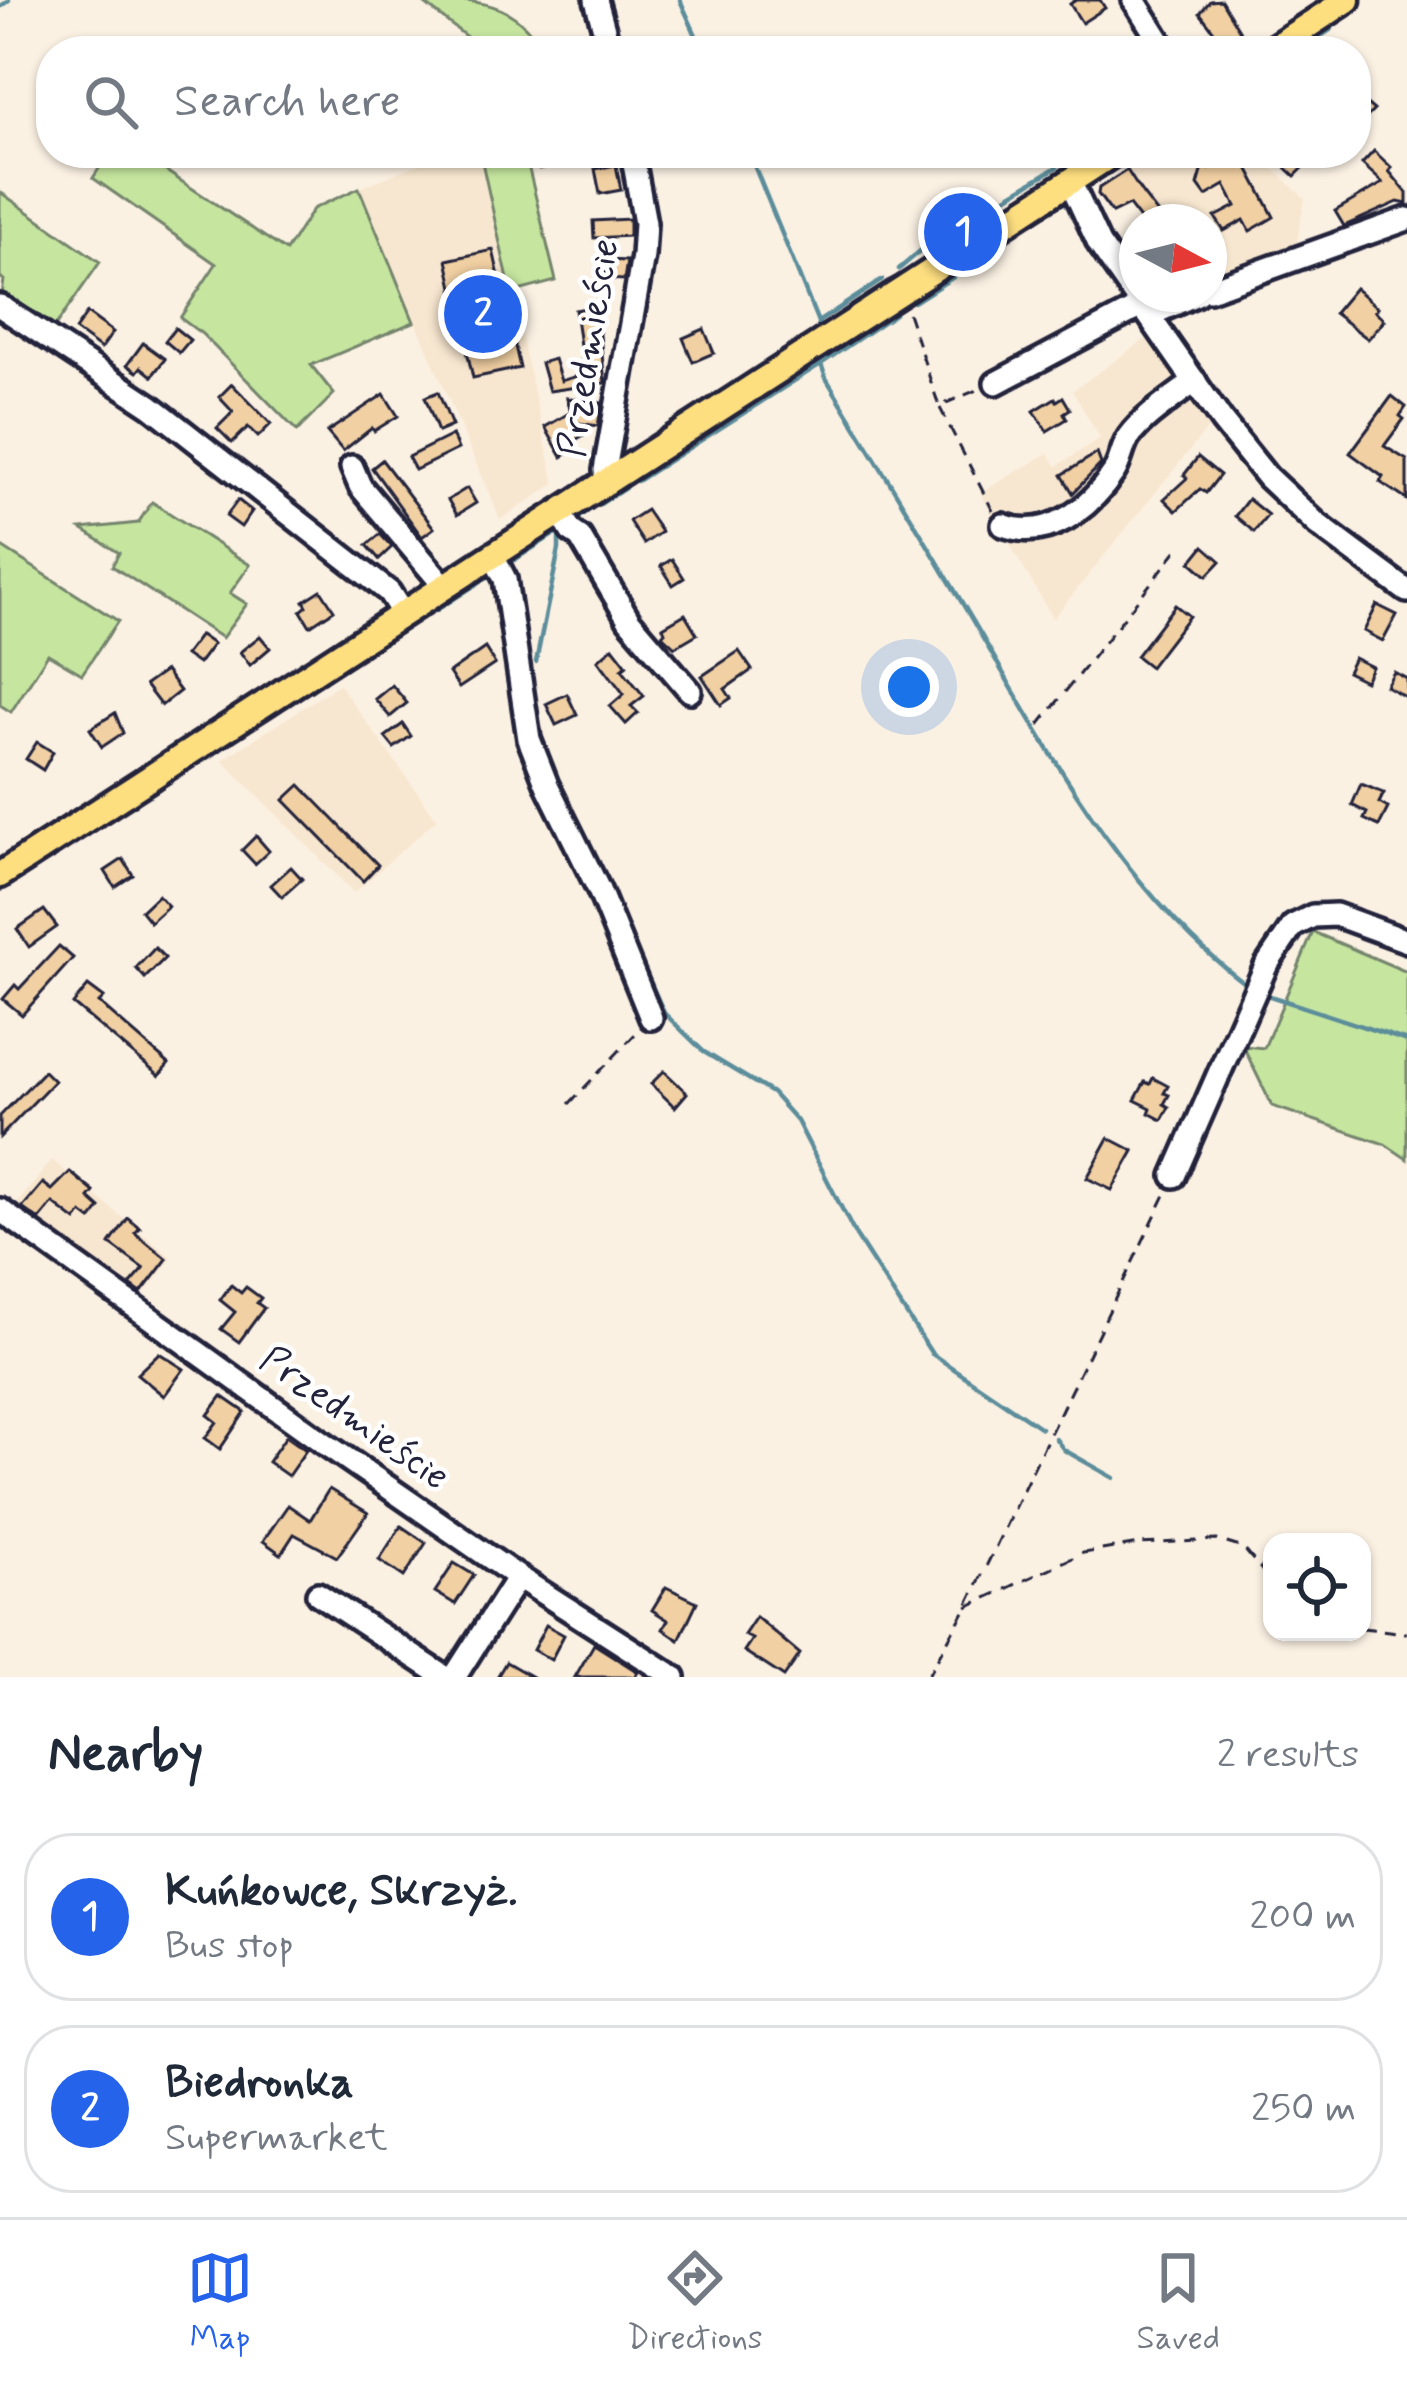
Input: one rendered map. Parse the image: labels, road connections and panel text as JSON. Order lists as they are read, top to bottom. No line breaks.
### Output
{"streets":{"street":["Przedmieście"]},"north":"right","page":{"search":"Search here","pins":["1","2"],"heading":["Nearby","2 results"],"list":[{"mark":"1","name":"Kuńkowce, Skrzyż.","note":"Bus stop","value":"200 m"},{"mark":"2","name":"Biedronka","note":"Supermarket","value":"250 m"}],"nav":["Map","Directions","Saved"]}}
